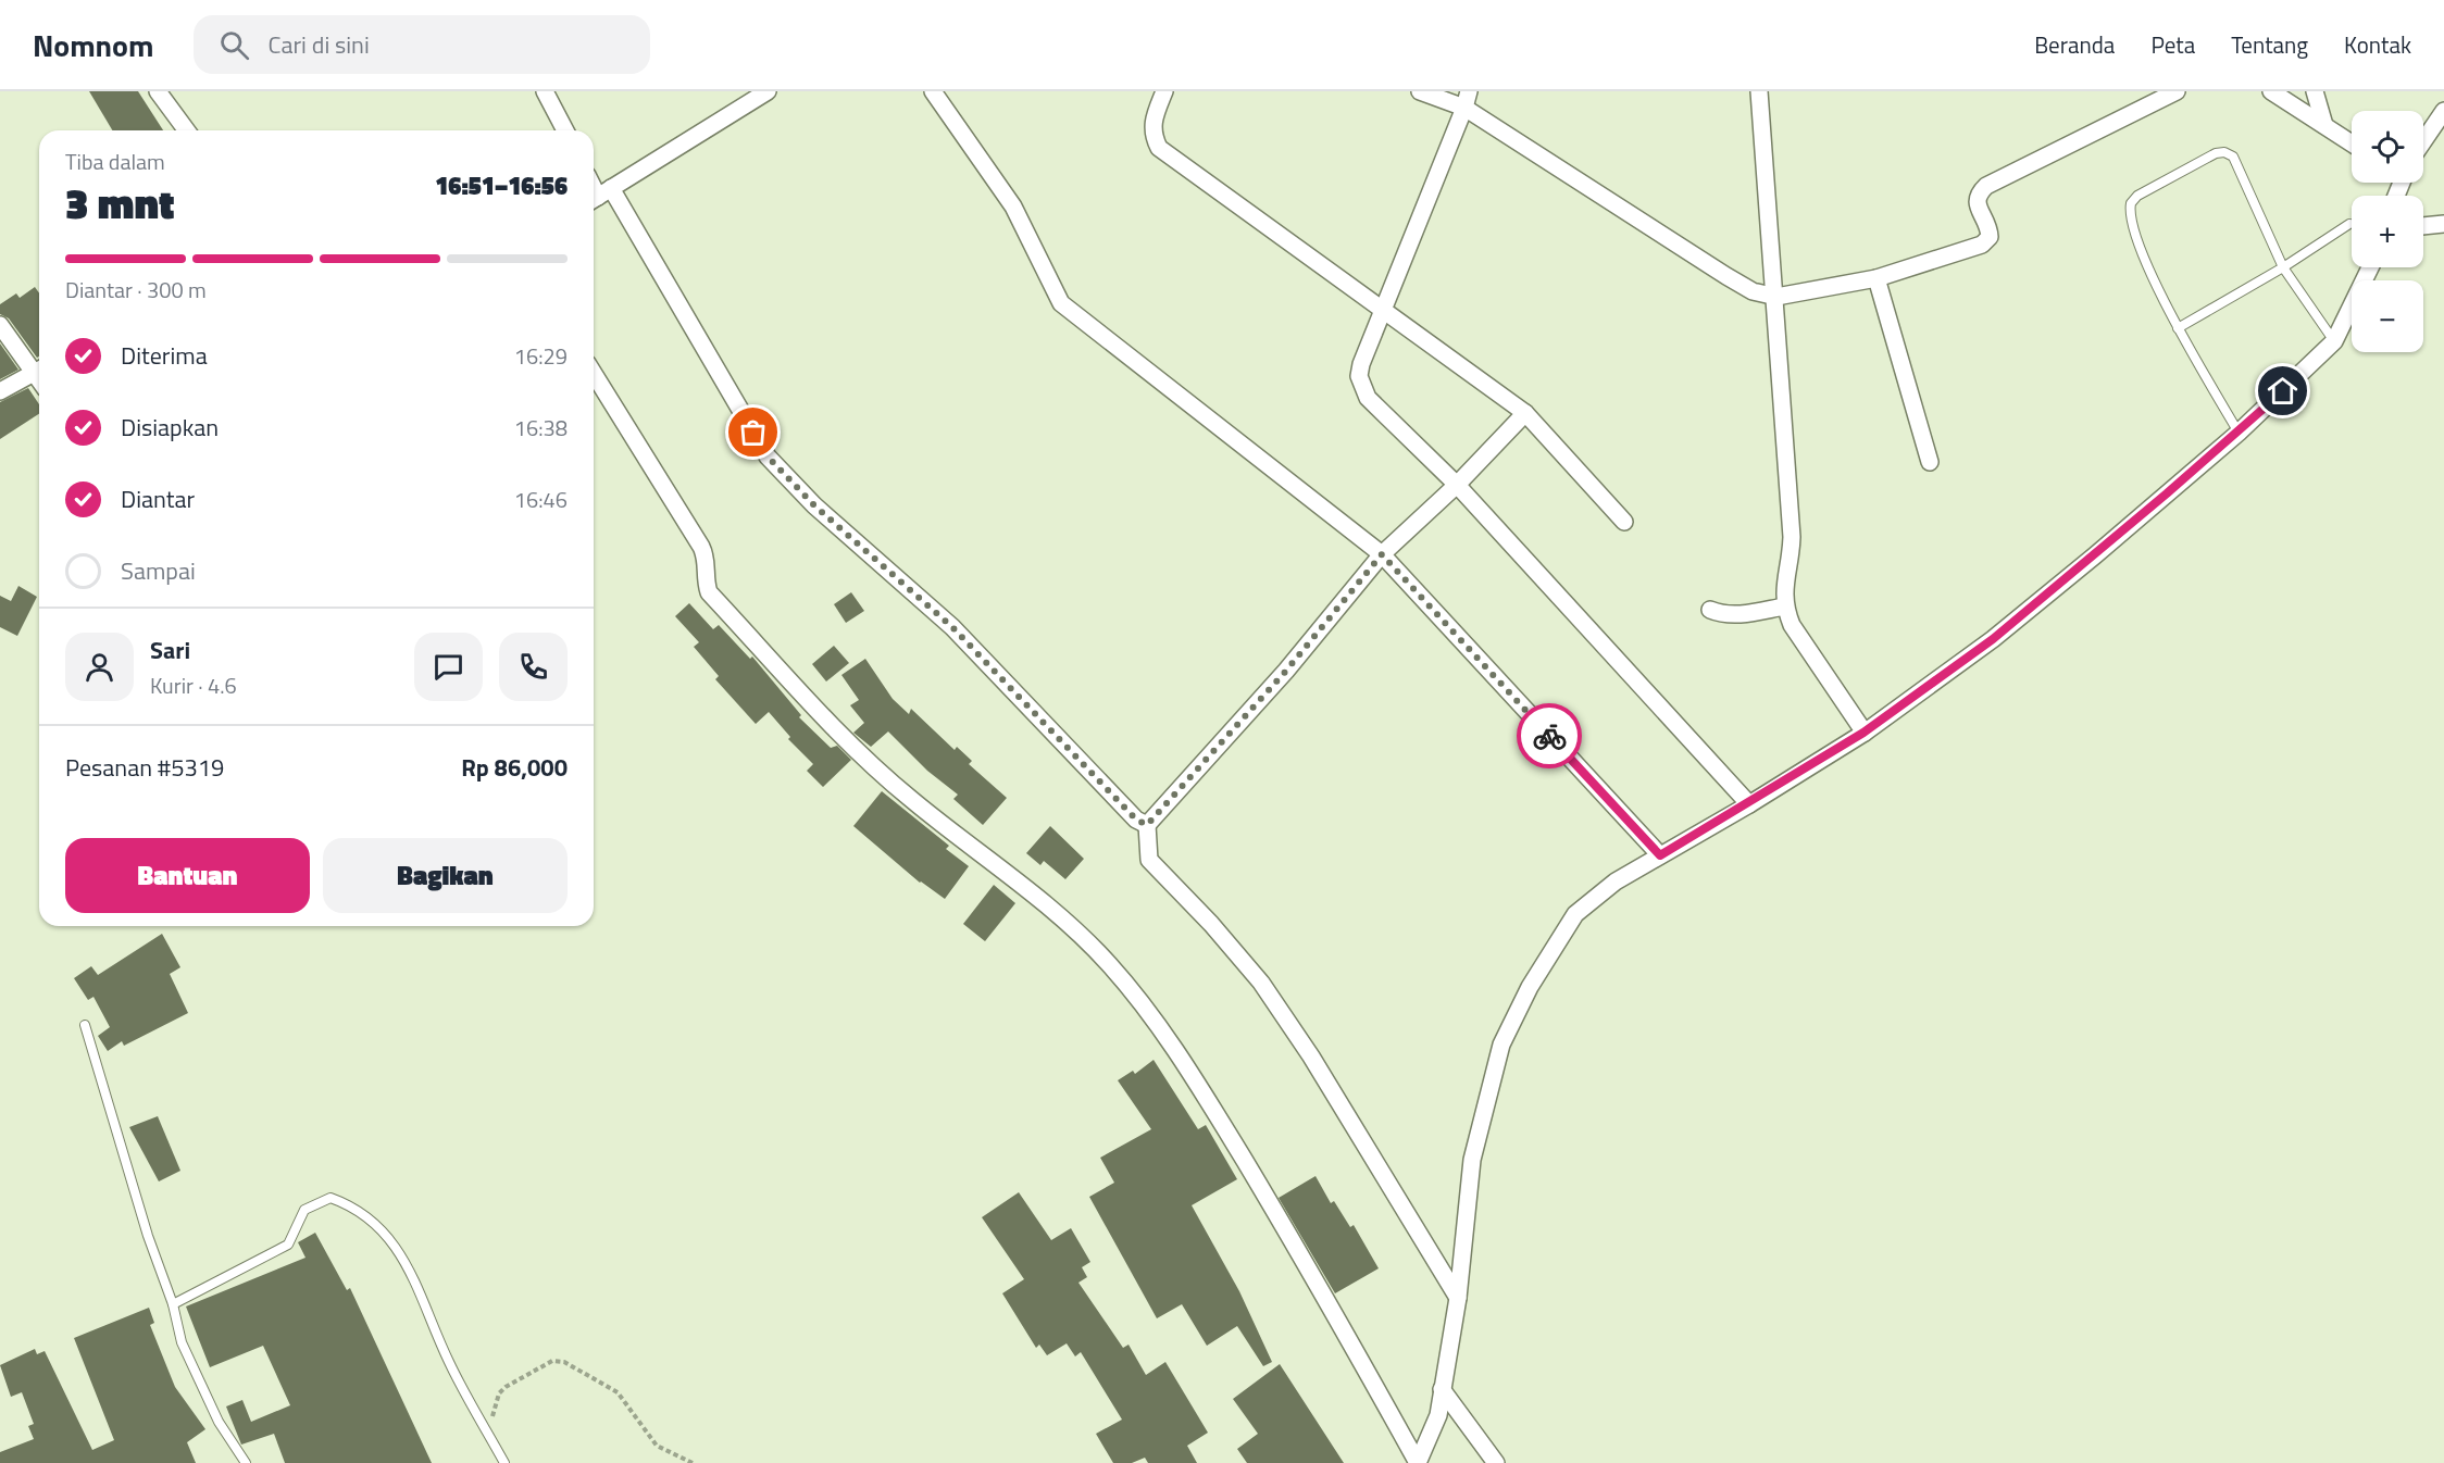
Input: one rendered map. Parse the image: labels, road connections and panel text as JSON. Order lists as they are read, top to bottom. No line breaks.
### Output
{"page":{"header":"Nomnom","search":"Cari di sini","nav":["Beranda","Peta","Tentang","Kontak"],"map_buttons":["+","−"],"heading":["3 mnt","Tiba dalam","16:51–16:56"],"panel":["Sari","Kurir · 4.6","Pesanan #5319","Rp 86,000"],"bar":"Diantar · 300 m","list":[["Diterima","16:29"],["Disiapkan","16:38"],["Diantar","16:46"],"Sampai"],"buttons":["Bantuan","Bagikan"]}}
